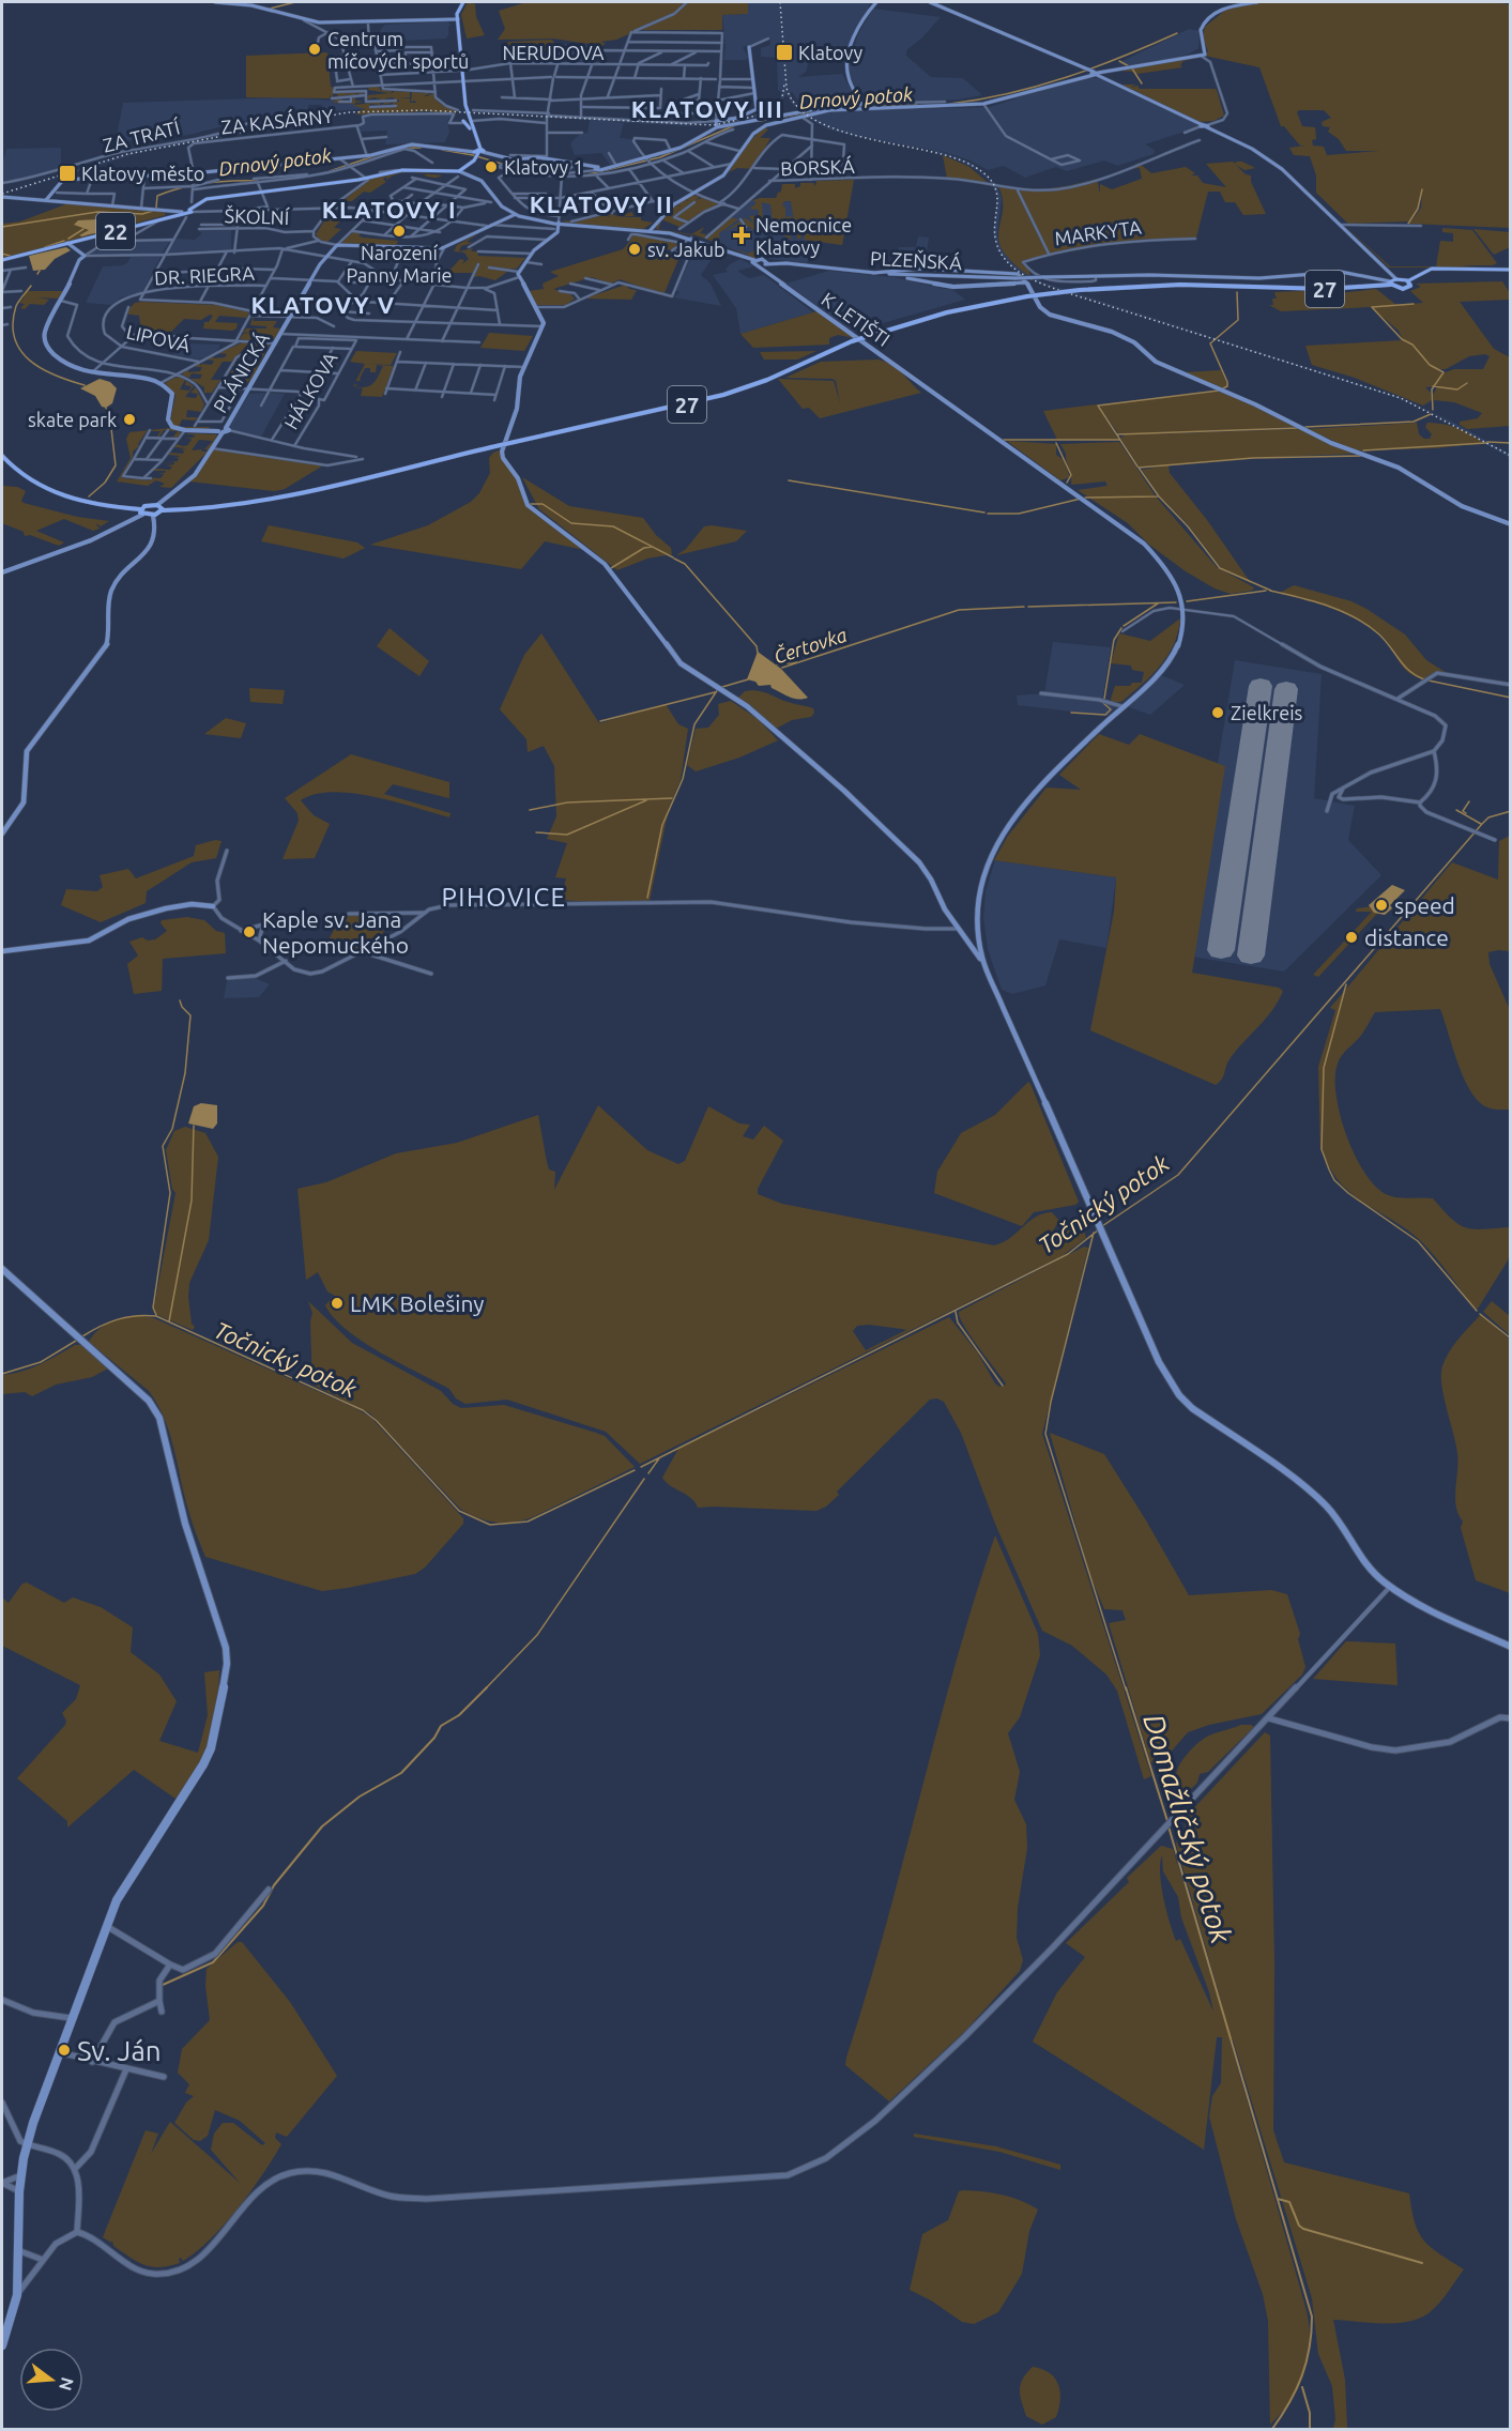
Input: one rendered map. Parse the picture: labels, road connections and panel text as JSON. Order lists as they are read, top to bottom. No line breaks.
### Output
{"streets":{"main road":["22","PLZEŇSKÁ","27","K LETIŠTI","PLÁNICKÁ"],"street":["NERUDOVA","ZA KASÁRNY","ZA TRATÍ","BORSKÁ","ŠKOLNÍ","MARKYTA","DR. RIEGRA","LIPOVÁ","HÁLKOVA"]},"crossings":[["MARKYTA","PLZEŇSKÁ"],["PLZEŇSKÁ","27"],["PLZEŇSKÁ","K LETIŠTI"],["DR. RIEGRA","LIPOVÁ"]],"districts":["KLATOVY III","KLATOVY II","KLATOVY I","KLATOVY V","PIHOVICE"],"water":["Drnový potok","Čertovka","Točnický potok","Domažličský potok"],"places":{"other":["Centrum míčových sportů","Klatovy 1","Narození Panny Marie","sv. Jakub","skate park","Zielkreis","speed","Kaple sv. Jana Nepomuckého","distance","LMK Bolešiny","Sv. Ján"],"transit":["Klatovy","Klatovy město"],"health":["Nemocnice Klatovy"]},"north":"right"}
